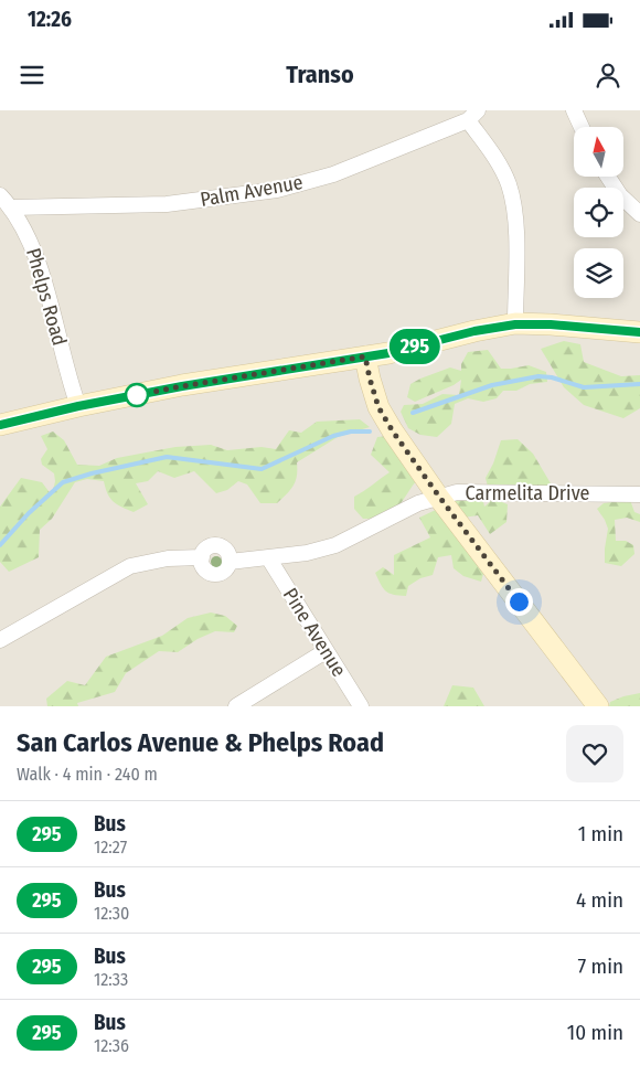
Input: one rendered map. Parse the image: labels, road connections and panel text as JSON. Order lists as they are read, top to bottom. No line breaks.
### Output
{"streets":{"street":["Palm Avenue","Phelps Road","Carmelita Drive","Pine Avenue"]},"crossings":[["Palm Avenue","Phelps Road"],["Carmelita Drive","Pine Avenue"]],"lines":["bus line 295"],"north":"top","page":{"status":"12:26","header":"Transo","on_map":"295","heading":["San Carlos Avenue & Phelps Road","Walk · 4 min · 240 m"],"list":[{"mark":"295","name":"Bus","note":"12:27","value":"1 min"},{"mark":"295","name":"Bus","note":"12:30","value":"4 min"},{"mark":"295","name":"Bus","note":"12:33","value":"7 min"},{"mark":"295","name":"Bus","note":"12:36","value":"10 min"}]}}
